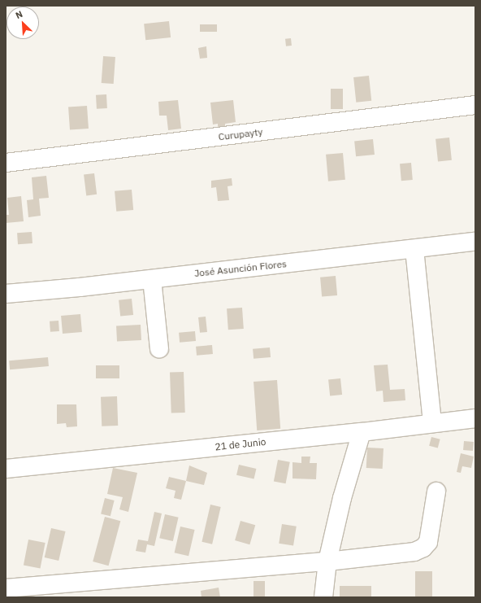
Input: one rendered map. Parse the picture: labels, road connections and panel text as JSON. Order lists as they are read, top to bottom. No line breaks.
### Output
{"streets":{"street":["Curupayty","José Asunción Flores","21 de Junio"]},"north":"top left"}
